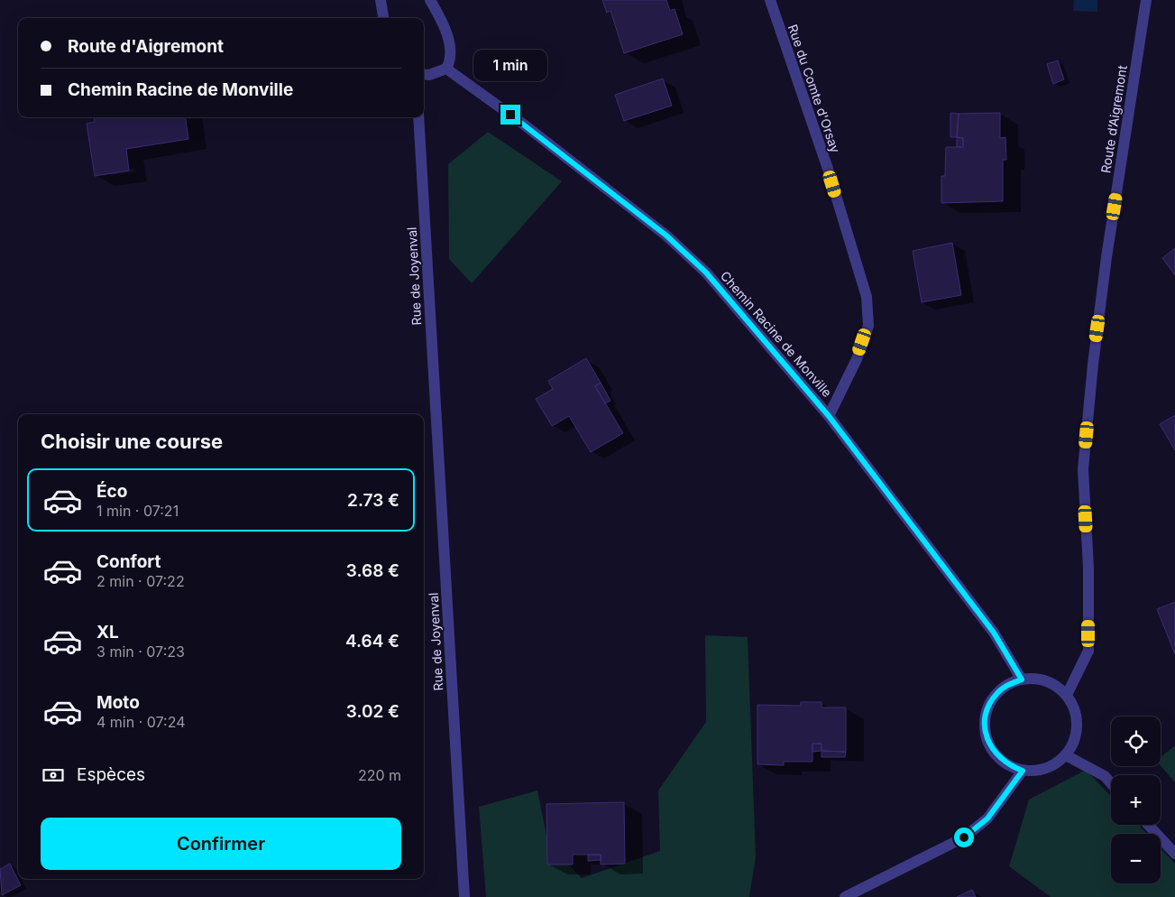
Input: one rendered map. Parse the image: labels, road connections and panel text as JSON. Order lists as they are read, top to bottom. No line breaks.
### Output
{"streets":{"street":["Rue du Comte d'Orsay","Route d’Aigremont","Rue de Joyenval","Chemin Racine de Monville"]},"crossings":[["Rue du Comte d'Orsay","Chemin Racine de Monville"],["Route d’Aigremont","Chemin Racine de Monville"]],"page":{"banner":["Route d'Aigremont","Chemin Racine de Monville"],"bubble":"1 min","heading":"Choisir une course","list":[{"name":"Éco","note":"1 min · 07:21","value":"2.73 €"},{"name":"Confort","note":"2 min · 07:22","value":"3.68 €"},{"name":"XL","note":"3 min · 07:23","value":"4.64 €"},{"name":"Moto","note":"4 min · 07:24","value":"3.02 €"}],"map_buttons":["+","−"],"pay":["Espèces","220 m"],"buttons":"Confirmer"}}
